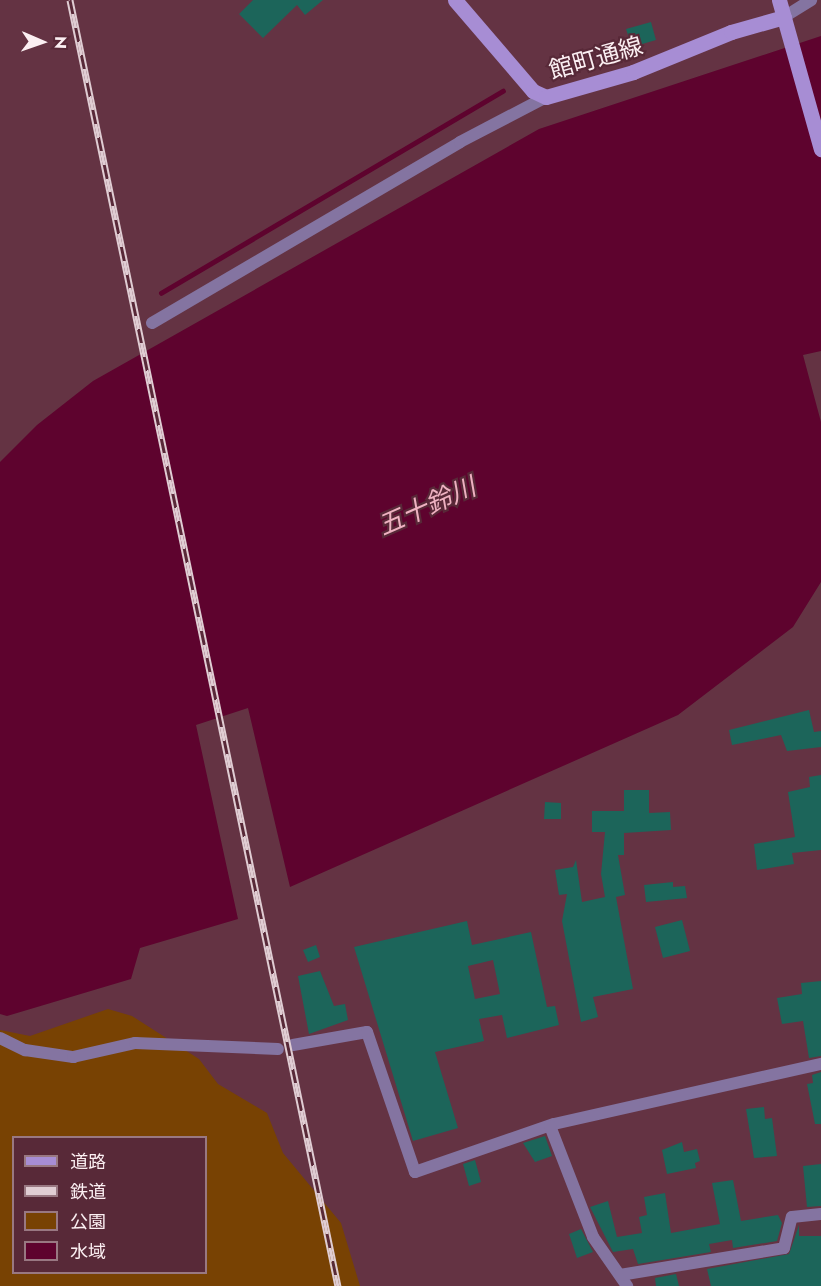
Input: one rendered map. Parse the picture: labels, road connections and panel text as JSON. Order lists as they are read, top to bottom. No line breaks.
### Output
{"streets":{"main road":["館町通線"]},"water":["五十鈴川"],"legend":["道路","鉄道","公園","水域"],"north":"right"}
